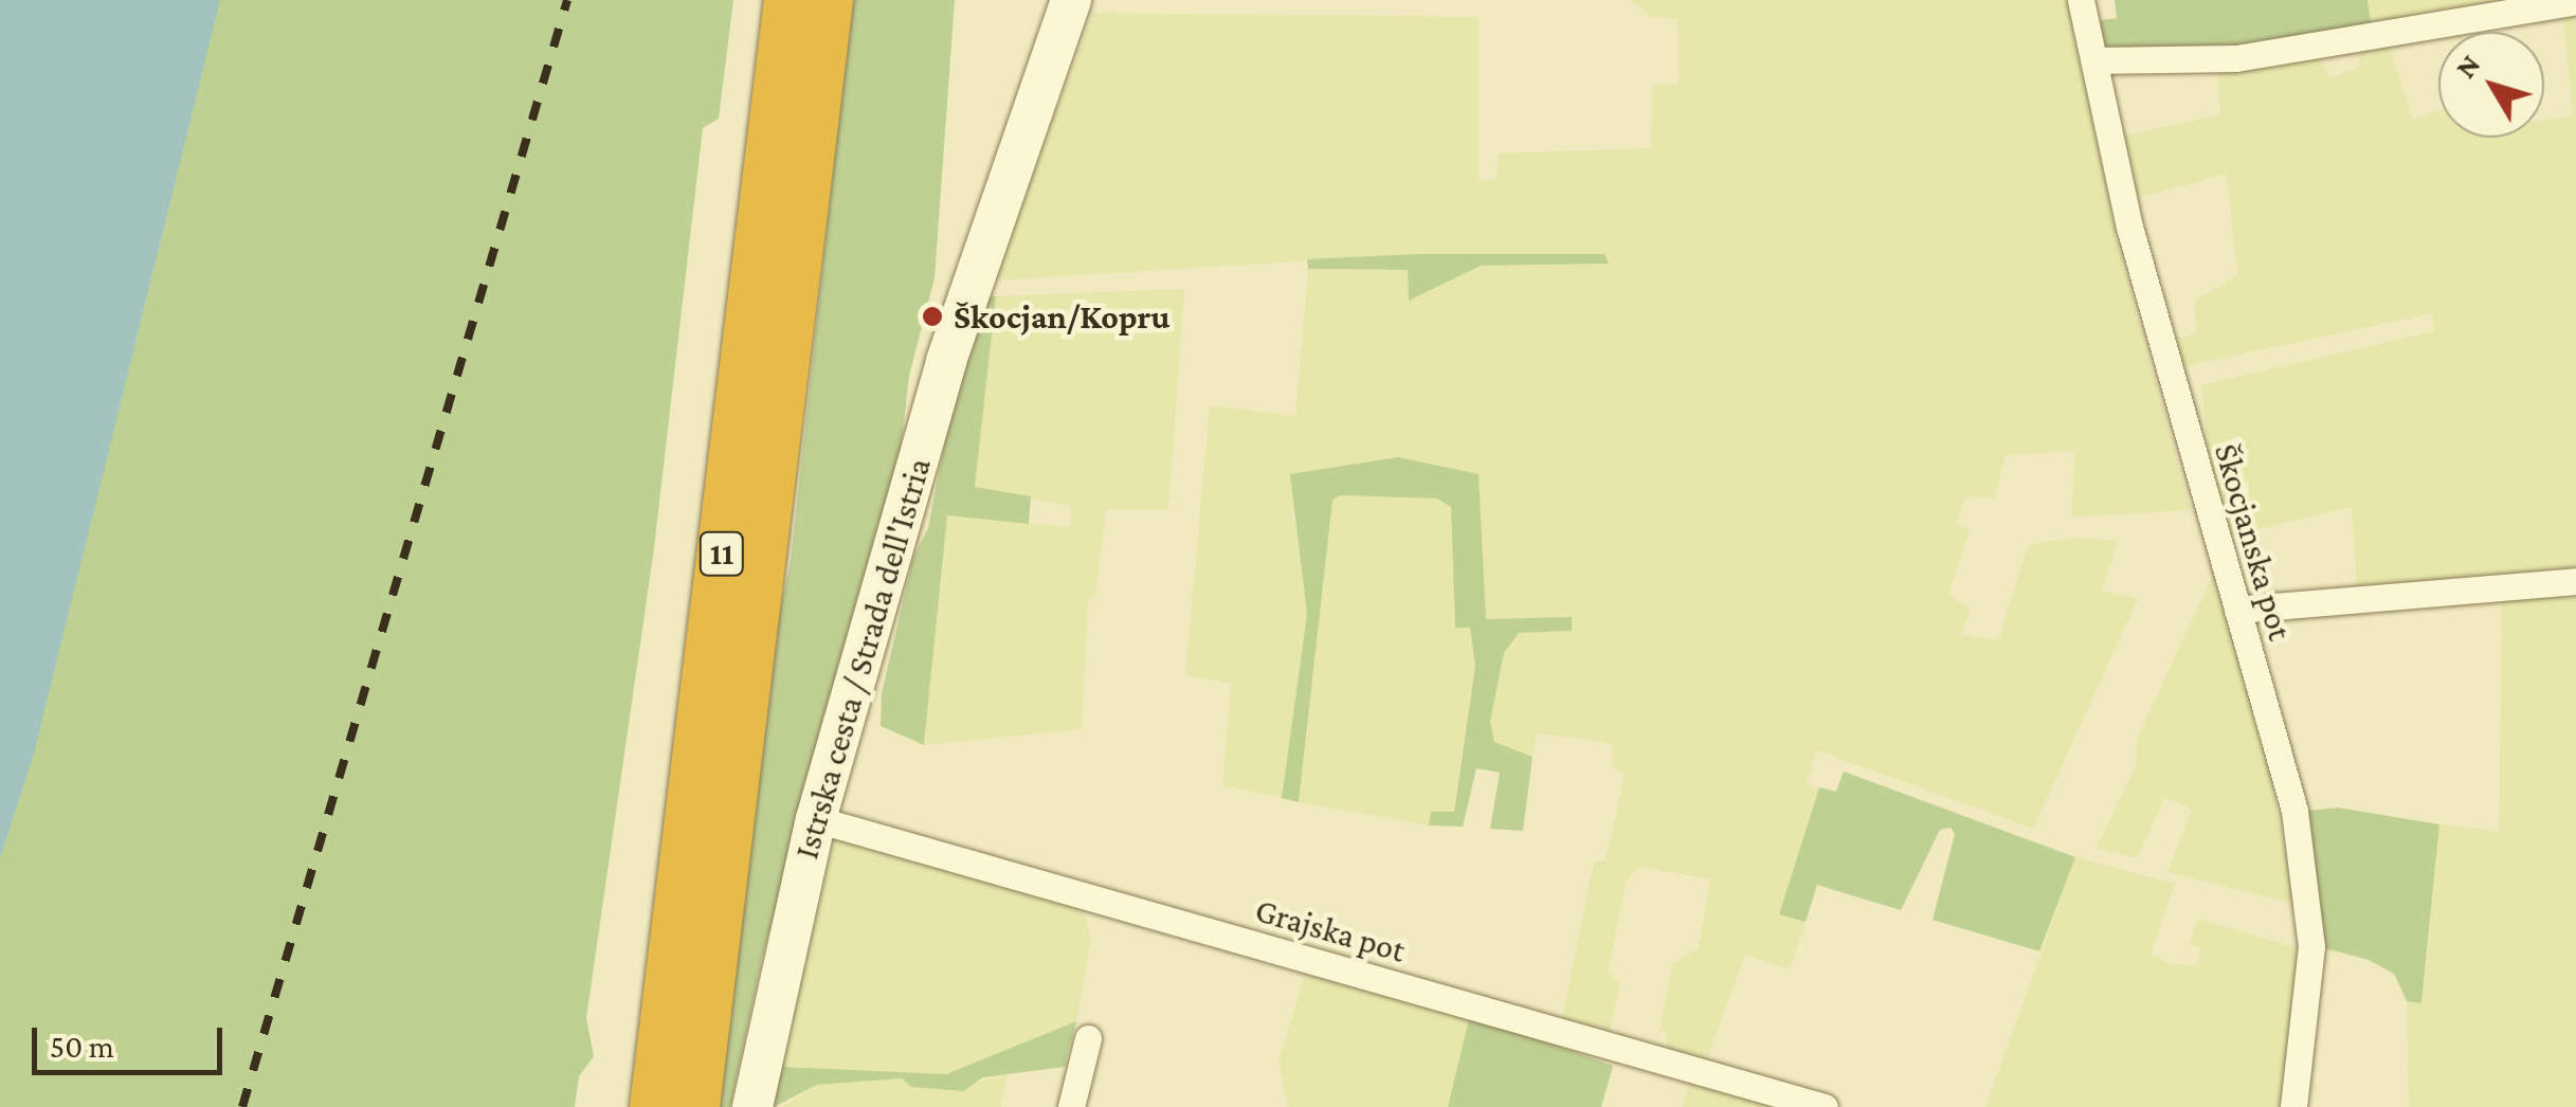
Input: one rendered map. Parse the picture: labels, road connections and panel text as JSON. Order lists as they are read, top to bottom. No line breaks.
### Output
{"streets":{"highway":["11"],"street":["Škocjanska pot","Istrska cesta / Strada dell'Istria","Grajska pot"]},"crossings":[["Istrska cesta / Strada dell'Istria","Grajska pot"]],"places":["Škocjan/Kopru"],"scale_bar":"50 m","north":"top left"}
